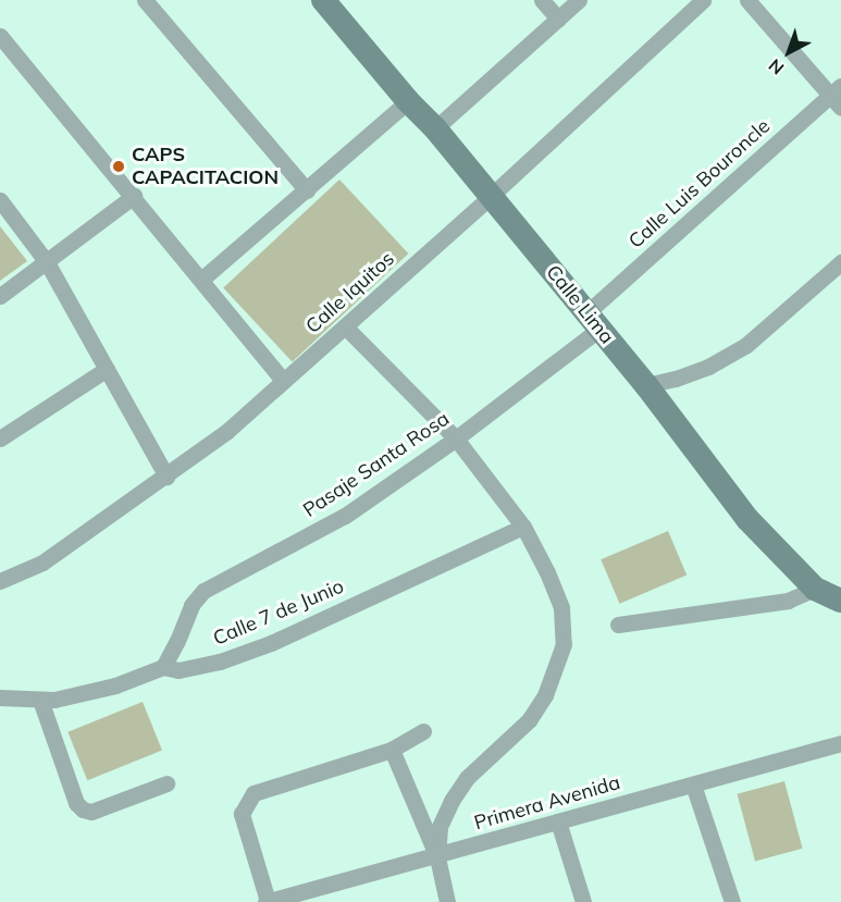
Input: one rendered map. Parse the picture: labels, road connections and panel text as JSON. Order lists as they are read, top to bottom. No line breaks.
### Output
{"streets":{"street":["Calle Luis Bouroncle","Calle Iquitos","Calle Lima","Pasaje Santa Rosa","Calle 7 de Junio","Primera Avenida"]},"crossings":[["Calle Luis Bouroncle","Calle Lima"],["Calle Luis Bouroncle","Pasaje Santa Rosa"],["Calle Iquitos","Calle Lima"],["Calle Lima","Pasaje Santa Rosa"],["Pasaje Santa Rosa","Calle 7 de Junio"]],"places":["CAPS CAPACITACION"],"north":"bottom left"}
